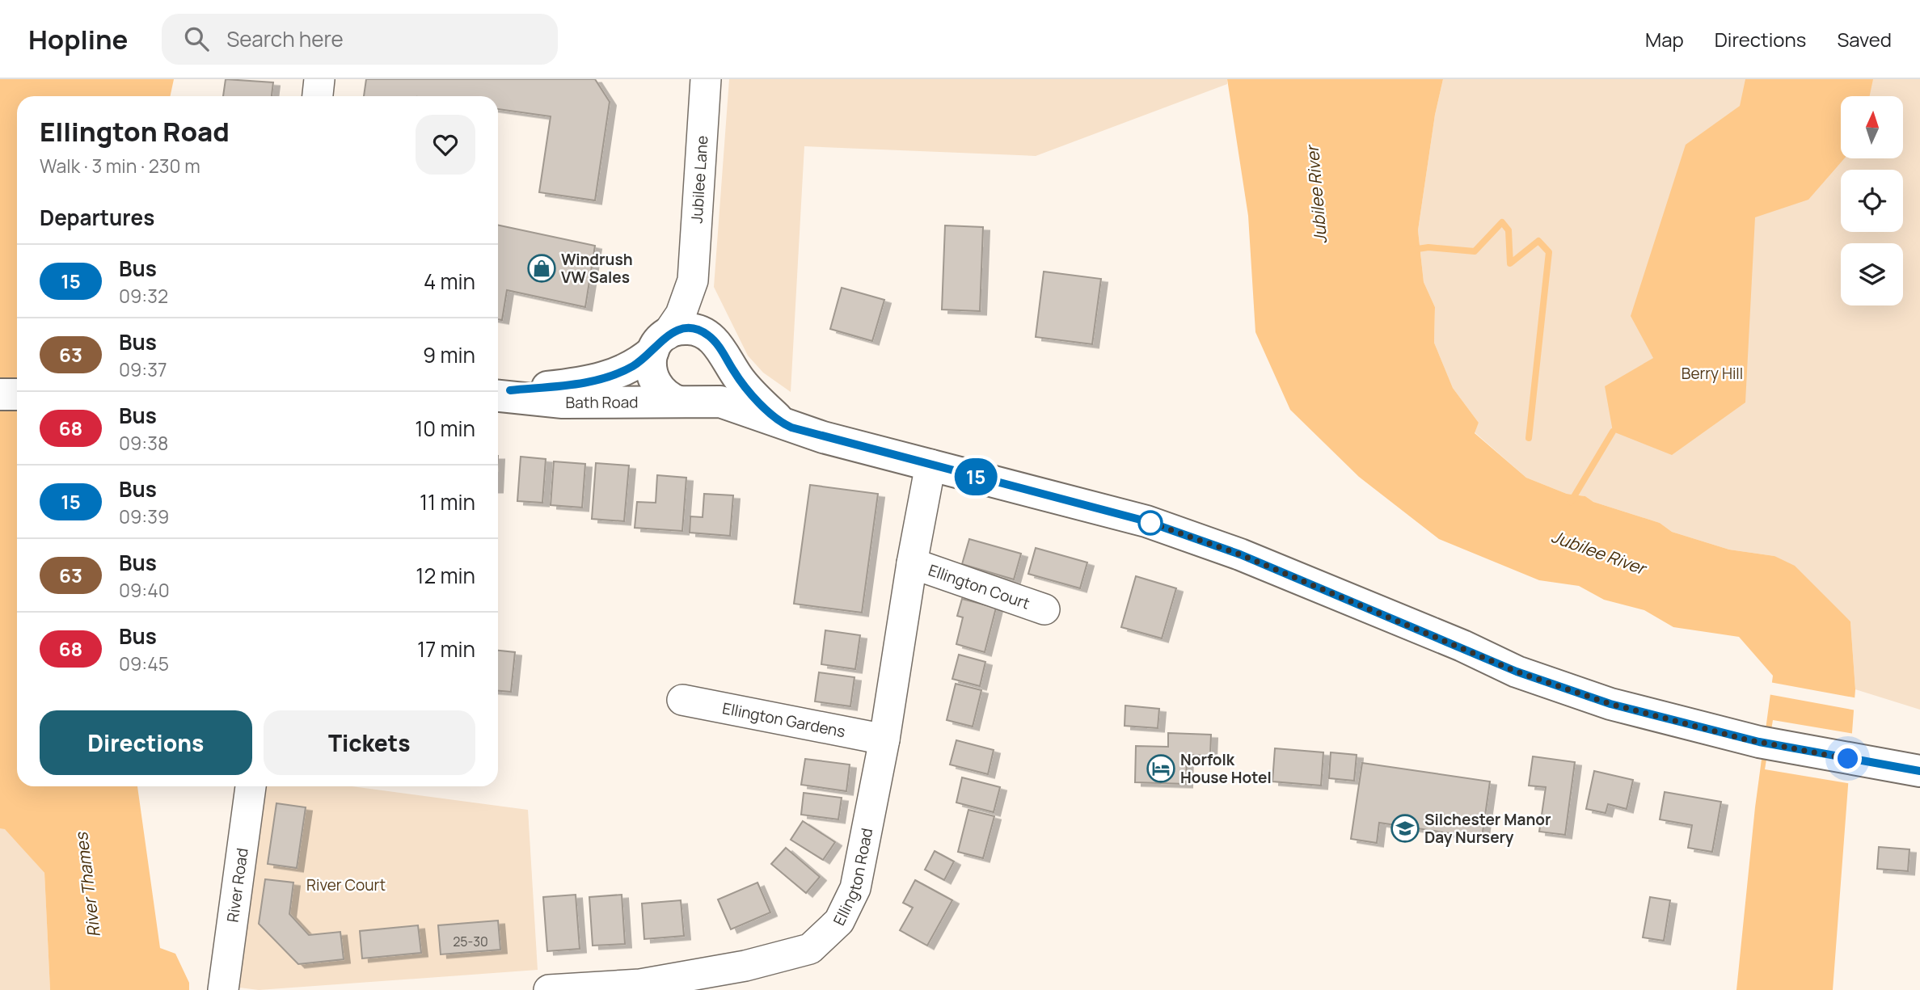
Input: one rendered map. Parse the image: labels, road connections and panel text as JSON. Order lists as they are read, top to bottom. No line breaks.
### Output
{"streets":{"main road":["Bath Road"],"street":["Jubilee Lane","Ellington Court","Ellington Gardens","Ellington Road","River Road"]},"crossings":[["Jubilee Lane","Bath Road"],["Bath Road","Ellington Road"],["Ellington Court","Ellington Road"],["Ellington Gardens","Ellington Road"]],"water":["Jubilee River","River Thames"],"parks":["Berry Hill","River Court"],"places":{"shop":["Windrush VW Sales"],"hotel":["Norfolk House Hotel"],"school or university":["Silchester Manor Day Nursery"]},"lines":["bus line 15"],"house_numbers":["25-30"],"north":"top","page":{"header":"Hopline","search":"Search here","nav":["Map","Directions","Saved"],"on_map":"15","heading":[["Ellington Road","Walk · 3 min · 230 m"],"Departures"],"list":[{"mark":"15","name":"Bus","note":"09:32","value":"4 min"},{"mark":"63","name":"Bus","note":"09:37","value":"9 min"},{"mark":"68","name":"Bus","note":"09:38","value":"10 min"},{"mark":"15","name":"Bus","note":"09:39","value":"11 min"},{"mark":"63","name":"Bus","note":"09:40","value":"12 min"},{"mark":"68","name":"Bus","note":"09:45","value":"17 min"}],"buttons":["Directions","Tickets"]}}
